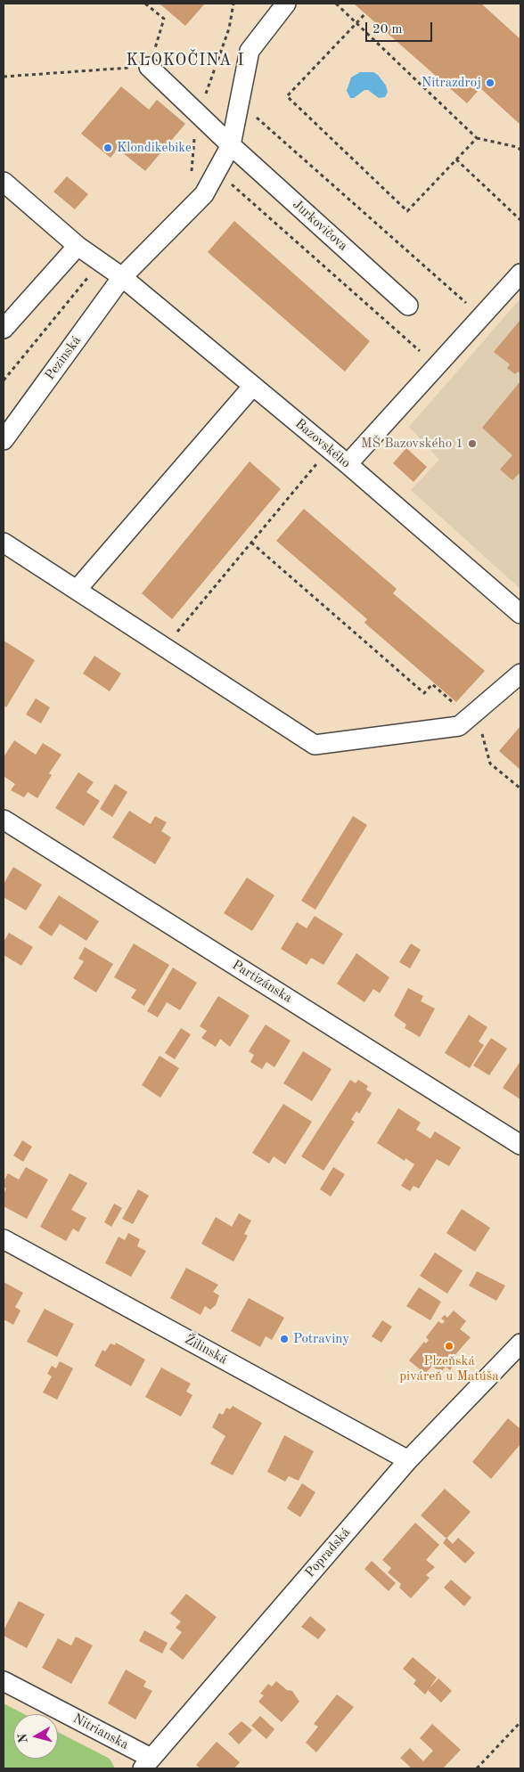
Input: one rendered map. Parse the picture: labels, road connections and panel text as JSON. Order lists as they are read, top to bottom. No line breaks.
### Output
{"streets":{"street":["Jurkovičova","Pezinská","Bazovského","Partizánska","Žilinská","Popradská","Nitrianska"]},"crossings":[["Pezinská","Bazovského"],["Žilinská","Popradská"],["Popradská","Nitrianska"]],"districts":["KLOKOČINA I"],"places":["Nitrazdroj","Klondikebike","MŠ Bazovského 1","Potraviny","Plzeňská piváreň u Matúša"],"scale_bar":"20 m","north":"left"}
